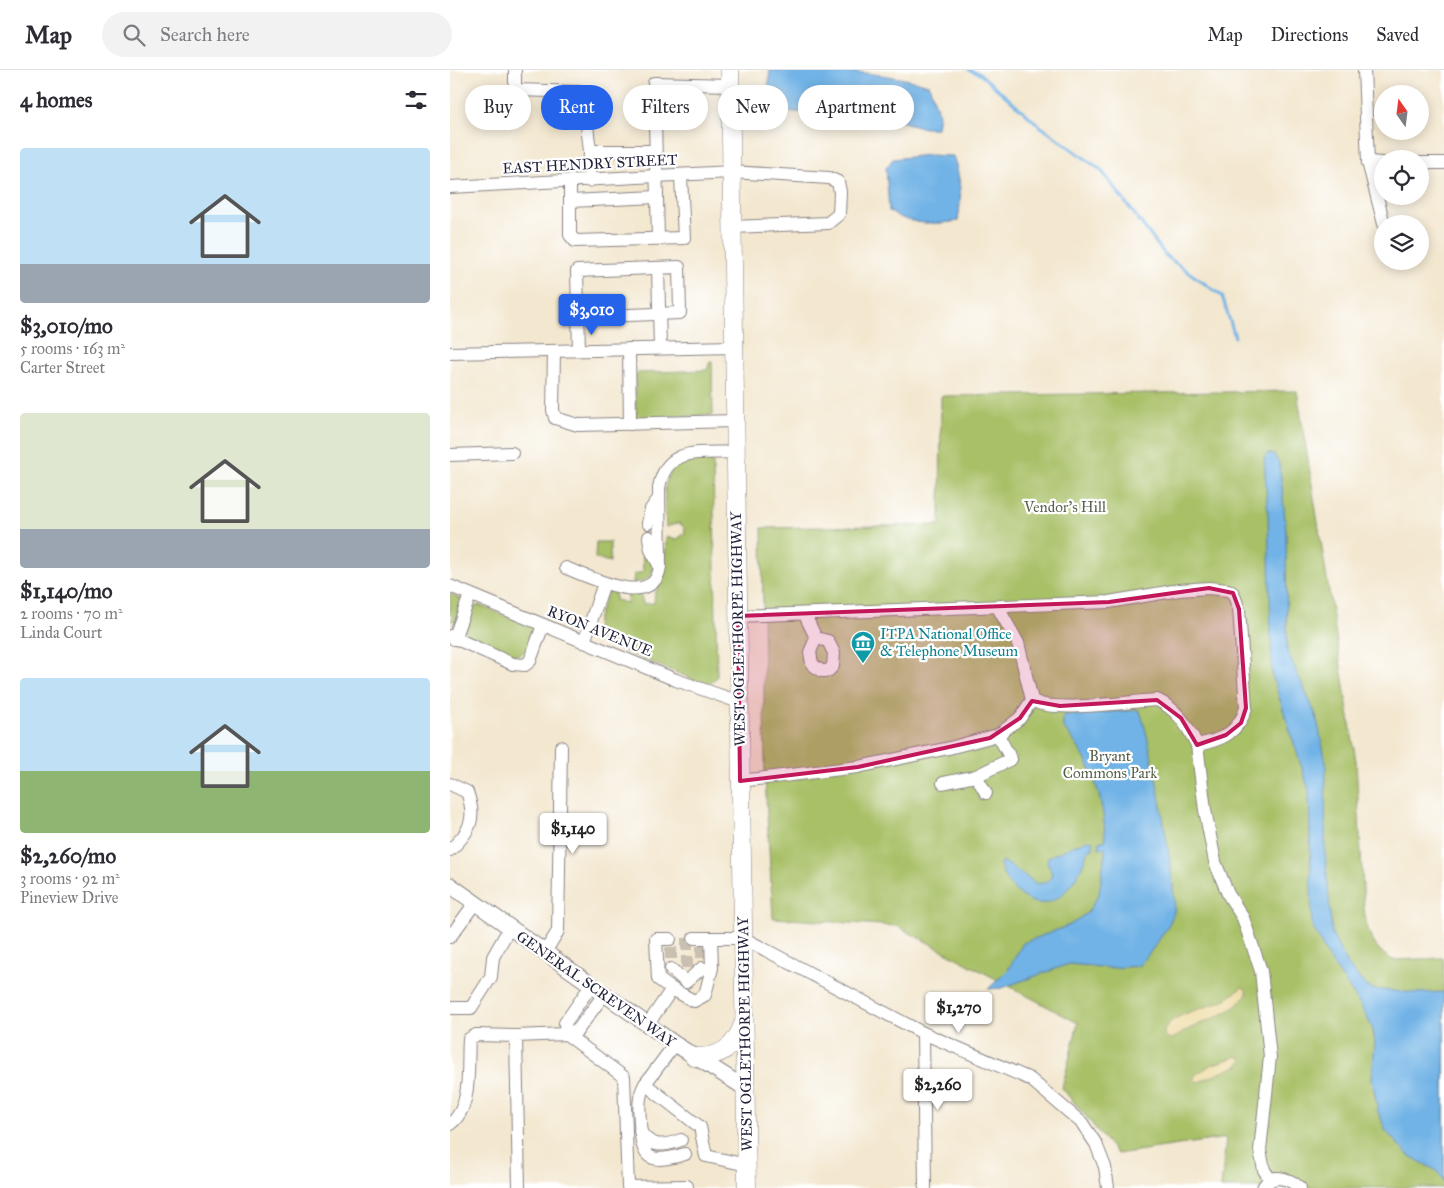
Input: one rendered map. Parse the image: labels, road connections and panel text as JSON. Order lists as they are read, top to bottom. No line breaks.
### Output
{"streets":{"highway":["WEST OGLETHORPE HIGHWAY"],"main road":["GENERAL SCREVEN WAY"],"street":["EAST HENDRY STREET","RYON AVENUE"]},"crossings":[["EAST HENDRY STREET","WEST OGLETHORPE HIGHWAY"],["WEST OGLETHORPE HIGHWAY","RYON AVENUE"],["WEST OGLETHORPE HIGHWAY","GENERAL SCREVEN WAY"]],"parks":["Vendor's Hill","Bryant Commons Park"],"places":{"museum":["ITPA National Office & Telephone Museum"]},"north":"top","page":{"header":"Map","search":"Search here","nav":["Map","Directions","Saved"],"heading":"4 homes","chip":["Buy","Rent","Filters","New","Apartment"],"list":[{"name":"$3,010/mo","note":"5 rooms · 163 m² · Carter Street"},{"name":"$1,140/mo","note":"2 rooms · 70 m² · Linda Court"},{"name":"$2,260/mo","note":"3 rooms · 92 m² · Pineview Drive"}],"price":["$3,010","$1,140","$1,270","$2,260"]}}
